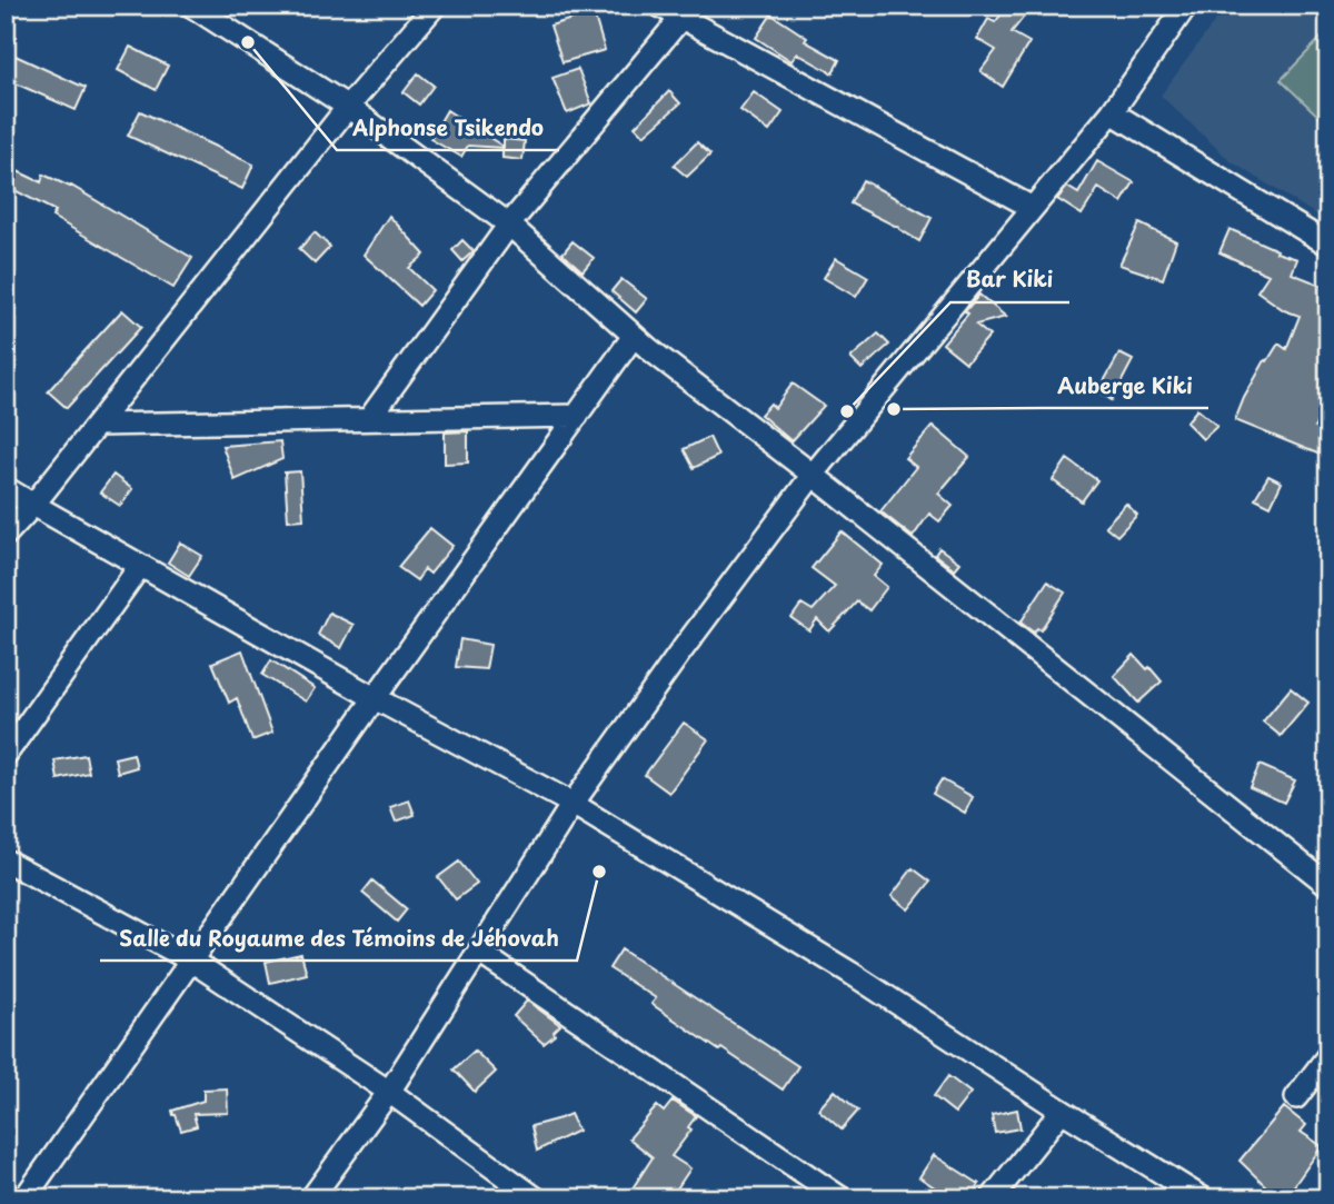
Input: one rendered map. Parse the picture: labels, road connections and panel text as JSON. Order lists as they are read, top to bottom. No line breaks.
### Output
{"places":["Alphonse Tsikendo","Auberge Kiki","Bar Kiki","Salle du Royaume des Témoins de Jéhovah"]}
